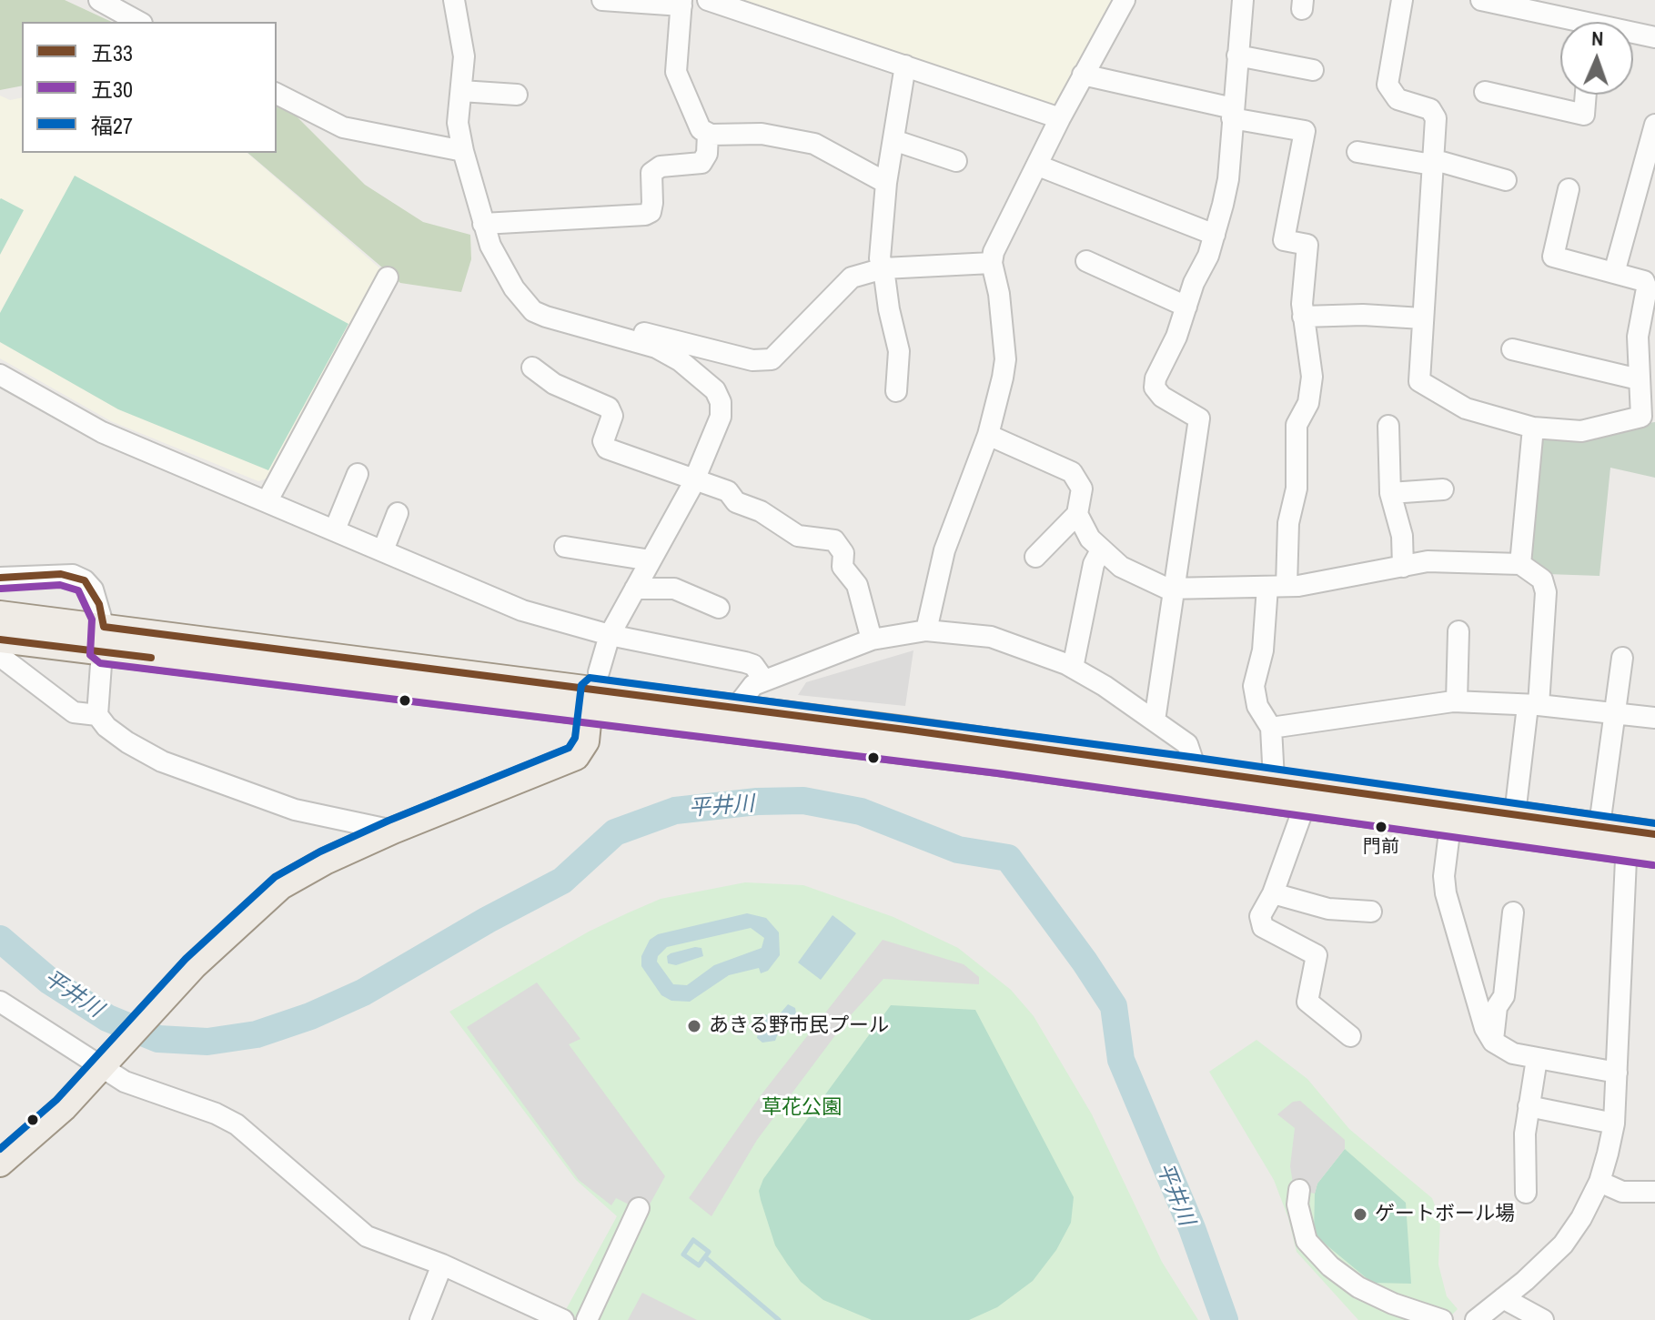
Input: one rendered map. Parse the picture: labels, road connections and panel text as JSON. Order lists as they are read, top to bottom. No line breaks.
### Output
{"water":["平井川"],"parks":["草花公園"],"places":["門前","あきる野市民プール","ゲートボール場"],"lines":["transit line 五33","transit line 五30","transit line 福27"],"legend":["五33","五30","福27"],"north":"top"}
